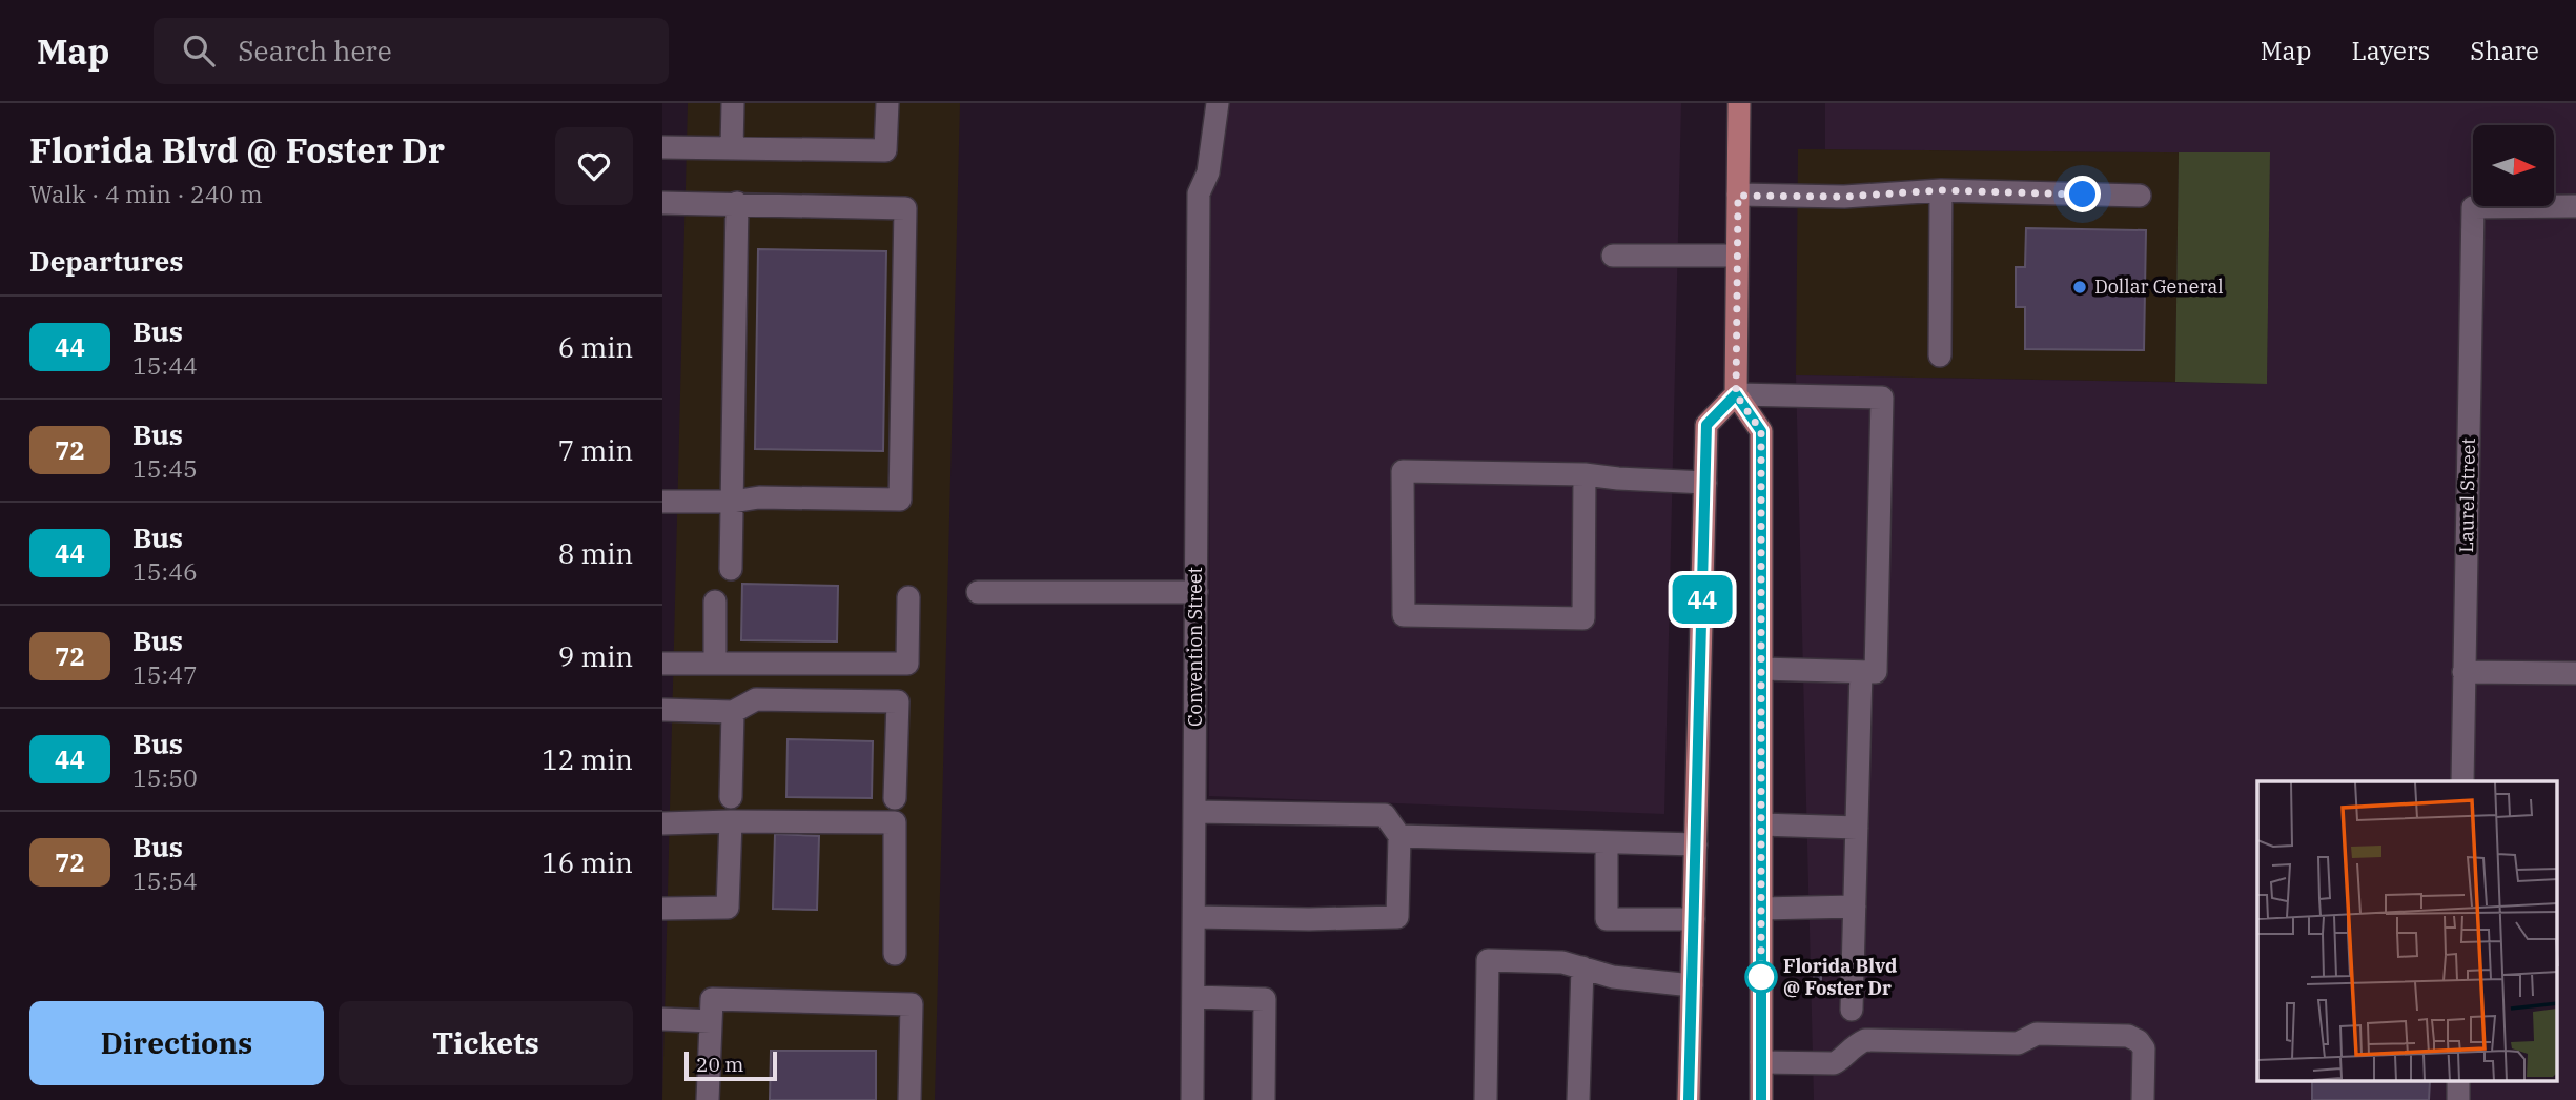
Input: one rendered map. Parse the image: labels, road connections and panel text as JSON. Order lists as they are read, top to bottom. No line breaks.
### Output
{"streets":{"street":["Laurel Street","Convention Street"]},"places":["Dollar General","Florida Blvd @ Foster Dr"],"lines":["bus line 44"],"scale_bar":"20 m","north":"right","page":{"header":"Map","search":"Search here","nav":["Map","Layers","Share"],"heading":[["Florida Blvd @ Foster Dr","Walk · 4 min · 240 m"],"Departures"],"on_map":"44","list":[{"mark":"44","name":"Bus","note":"15:44","value":"6 min"},{"mark":"72","name":"Bus","note":"15:45","value":"7 min"},{"mark":"44","name":"Bus","note":"15:46","value":"8 min"},{"mark":"72","name":"Bus","note":"15:47","value":"9 min"},{"mark":"44","name":"Bus","note":"15:50","value":"12 min"},{"mark":"72","name":"Bus","note":"15:54","value":"16 min"}],"buttons":["Directions","Tickets"],"scale":"20 m"}}
